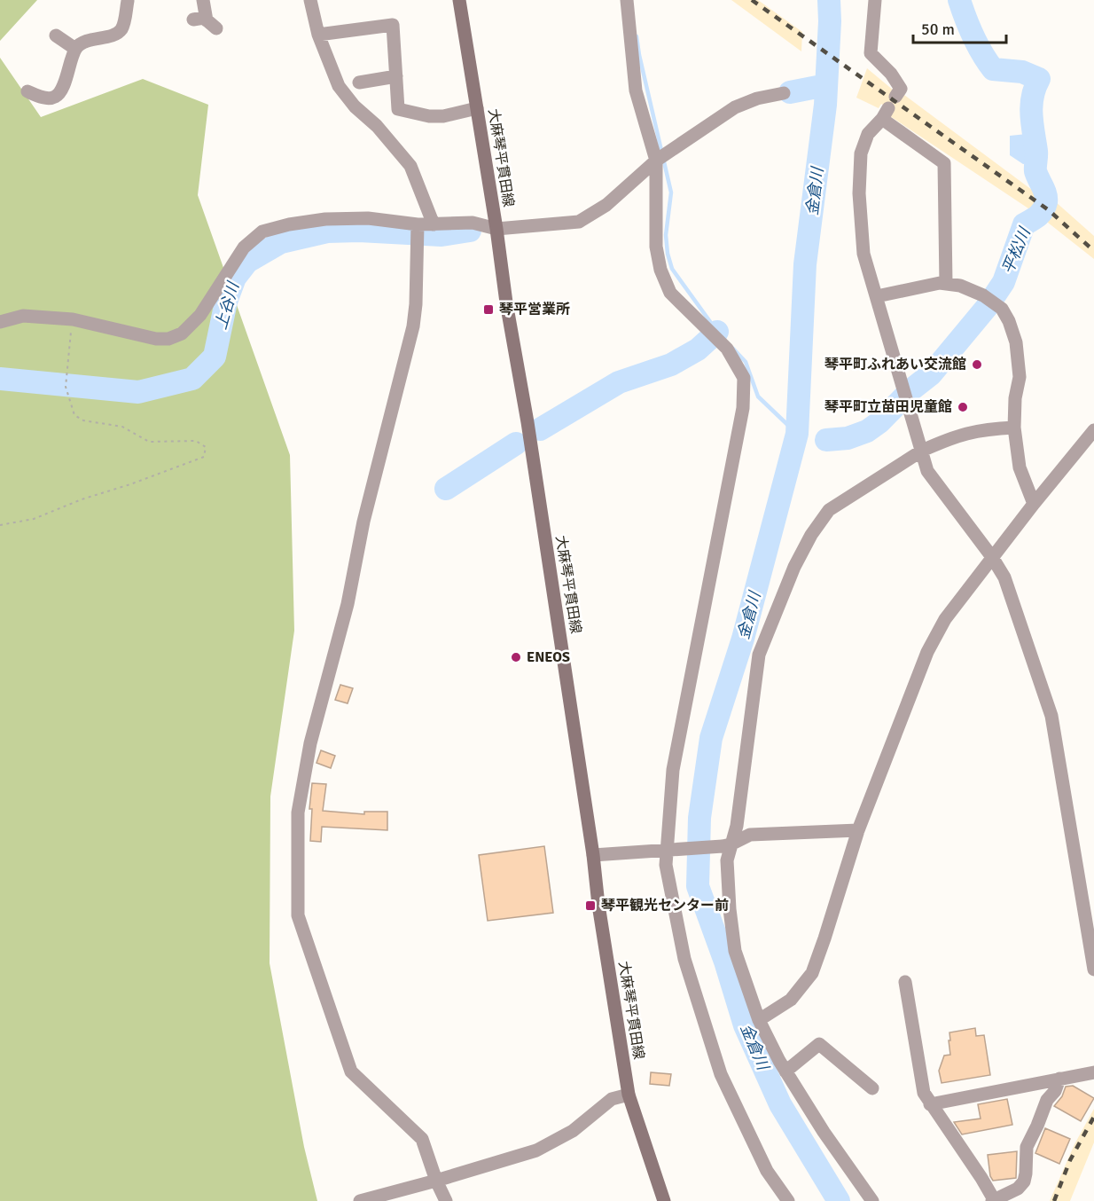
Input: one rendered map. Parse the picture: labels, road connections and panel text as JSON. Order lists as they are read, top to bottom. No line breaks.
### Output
{"streets":{"main road":["大麻琴平貫田線"]},"water":["金倉川","平松川","上谷川"],"places":{"transit":["琴平営業所","琴平観光センター前"],"other":["琴平町ふれあい交流館","琴平町立苗田児童館","ENEOS"]},"scale_bar":"50 m"}
